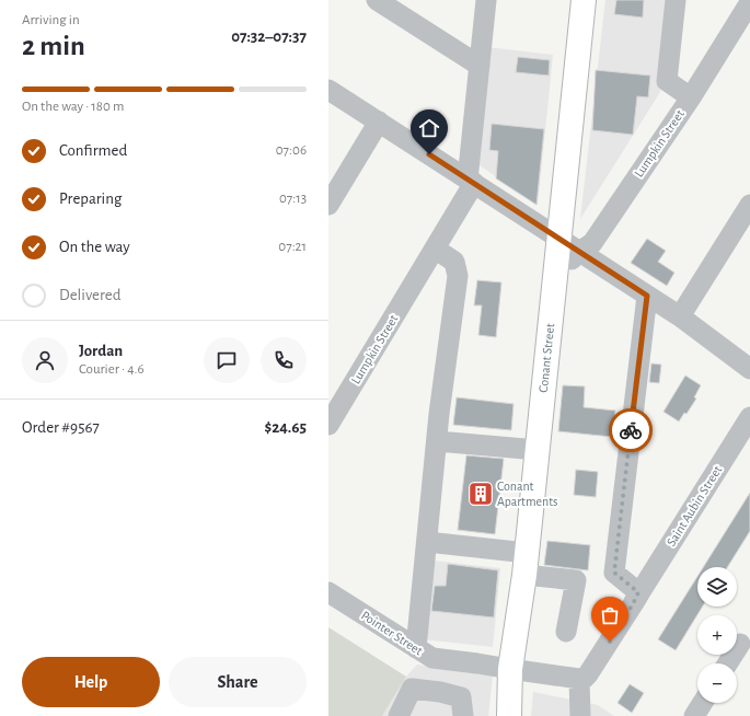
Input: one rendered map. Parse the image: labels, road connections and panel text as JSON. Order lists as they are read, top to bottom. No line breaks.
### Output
{"streets":{"main road":["Conant Street"],"street":["Lumpkin Street","Saint Aubin Street","Pointer Street"]},"crossings":[["Lumpkin Street","Conant Street"],["Conant Street","Pointer Street"],["Saint Aubin Street","Pointer Street"]],"places":{"building":["Conant Apartments"]},"page":{"heading":["2 min","Arriving in","07:32–07:37"],"panel":["Jordan","Courier · 4.6","Order #9567","$24.65"],"bar":"On the way · 180 m","list":[["Confirmed","07:06"],["Preparing","07:13"],["On the way","07:21"],"Delivered"],"map_buttons":["+","−"],"buttons":["Help","Share"]}}
